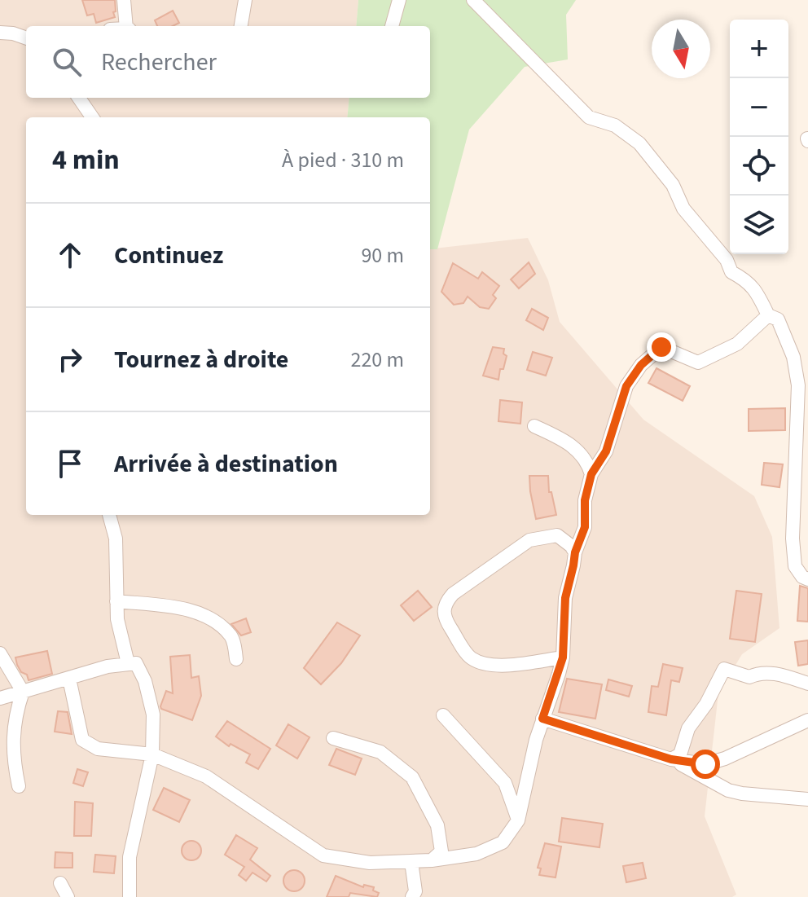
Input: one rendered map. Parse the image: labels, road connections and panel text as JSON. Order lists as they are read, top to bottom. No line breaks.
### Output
{"north":"bottom","page":{"map_buttons":["+","−"],"search":"Rechercher","heading":["4 min","À pied · 310 m"],"list":[["Continuez","90 m"],["Tournez à droite","220 m"],"Arrivée à destination"]}}
